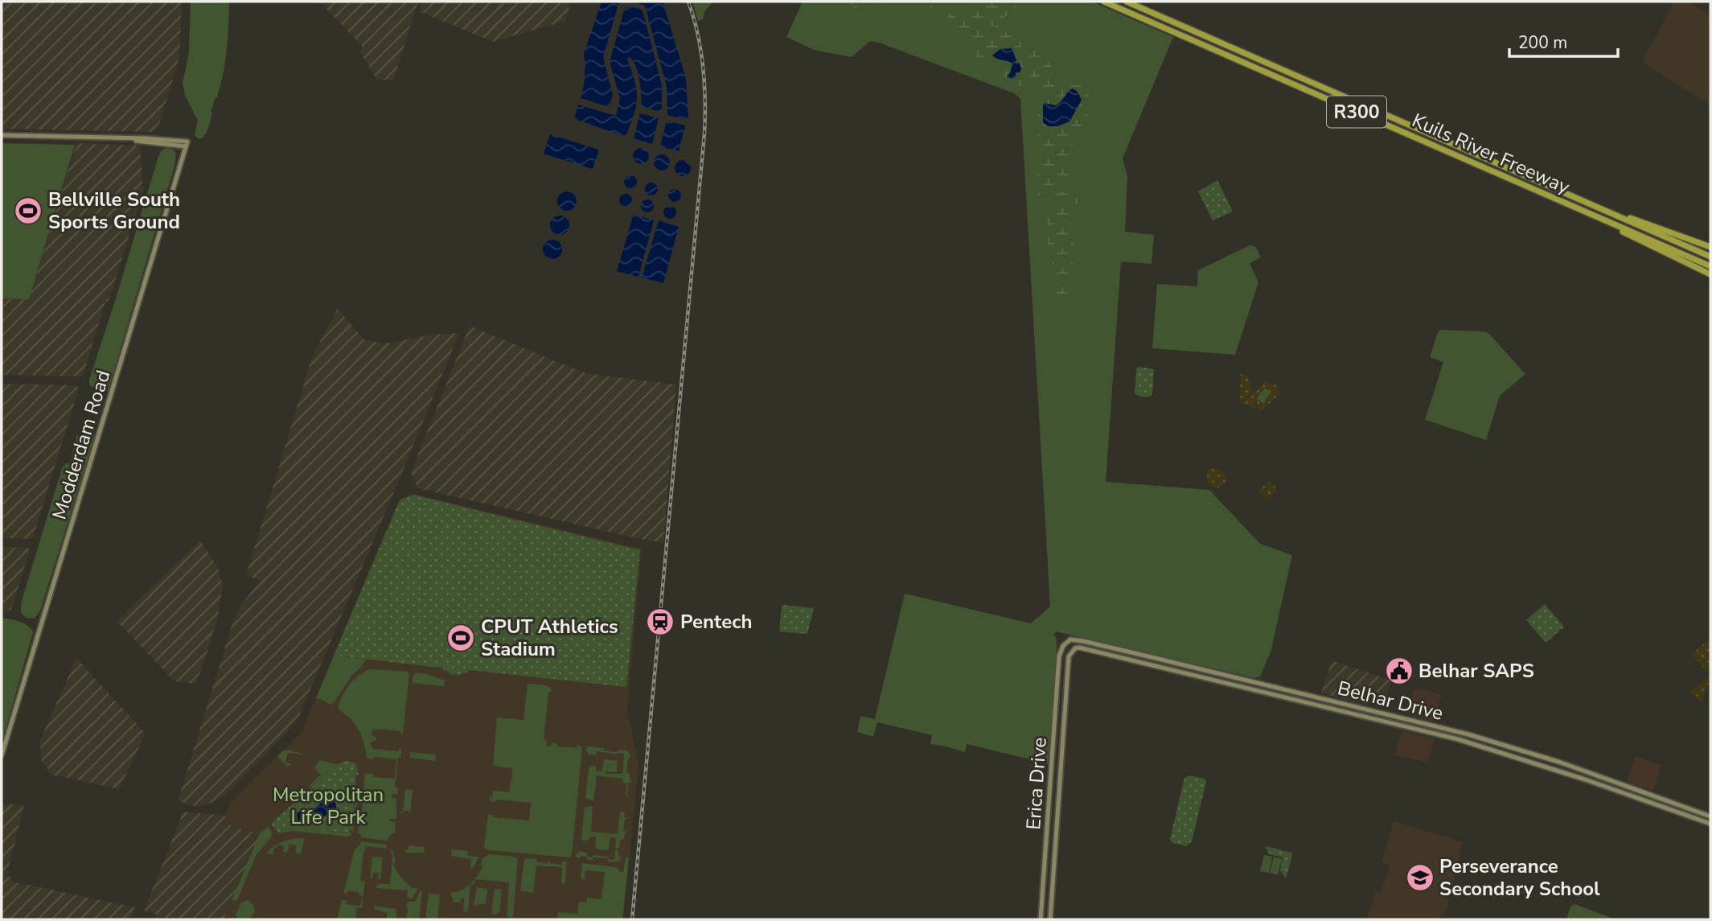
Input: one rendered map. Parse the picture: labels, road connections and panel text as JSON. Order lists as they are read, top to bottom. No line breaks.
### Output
{"streets":{"highway":["R300","Kuils River Freeway"],"main road":["Modderdam Road","Belhar Drive","Erica Drive"]},"crossings":[["Belhar Drive","Erica Drive"]],"parks":["Metropolitan Life Park"],"places":{"sports":["Bellville South Sports Ground","CPUT Athletics Stadium"],"station":["Pentech"],"public building":["Belhar SAPS"],"school or university":["Perseverance Secondary School"]},"scale_bar":"200 m"}
